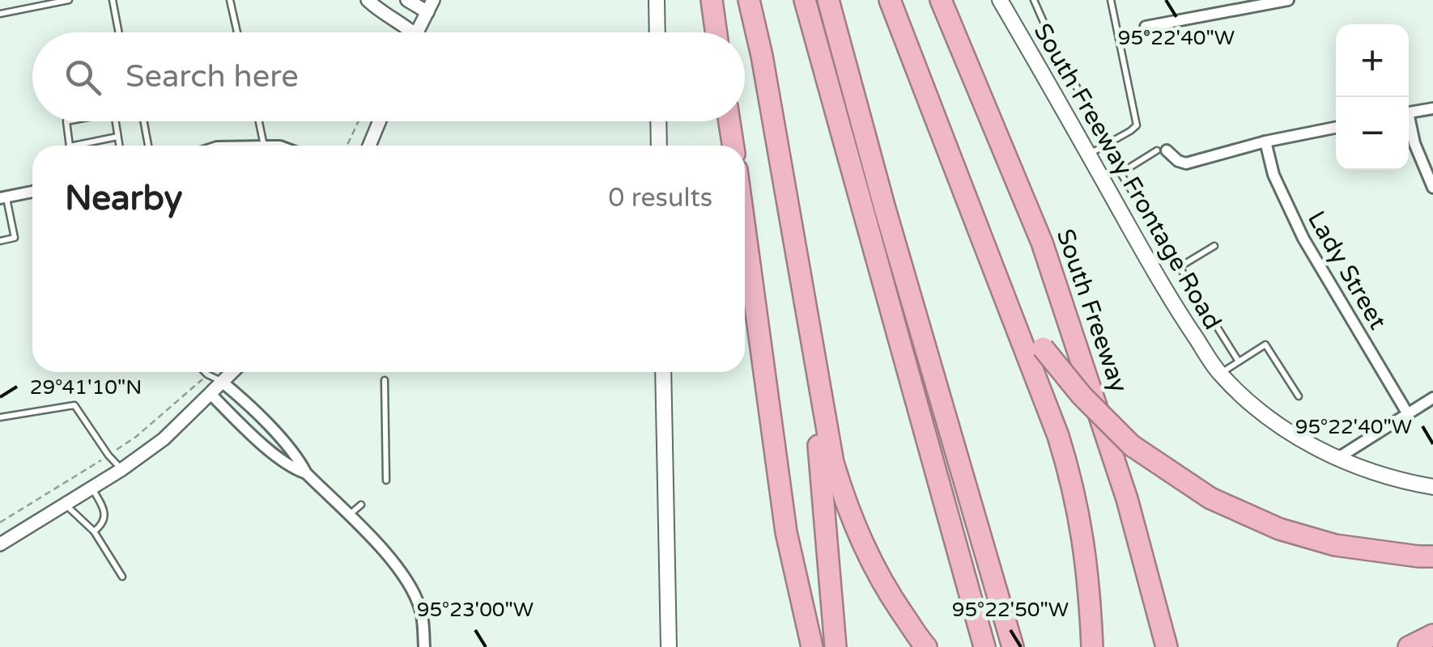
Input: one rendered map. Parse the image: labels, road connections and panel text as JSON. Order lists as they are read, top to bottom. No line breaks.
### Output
{"streets":{"highway":["South Freeway"],"main road":["South Freeway Frontage Road"],"street":["Lady Street"]},"page":{"map_buttons":["+","−"],"search":"Search here","heading":["Nearby","0 results"]},"coordinates":["95°22'40\"W","29°41'10\"N","95°23'00\"W","95°22'50\"W"]}
